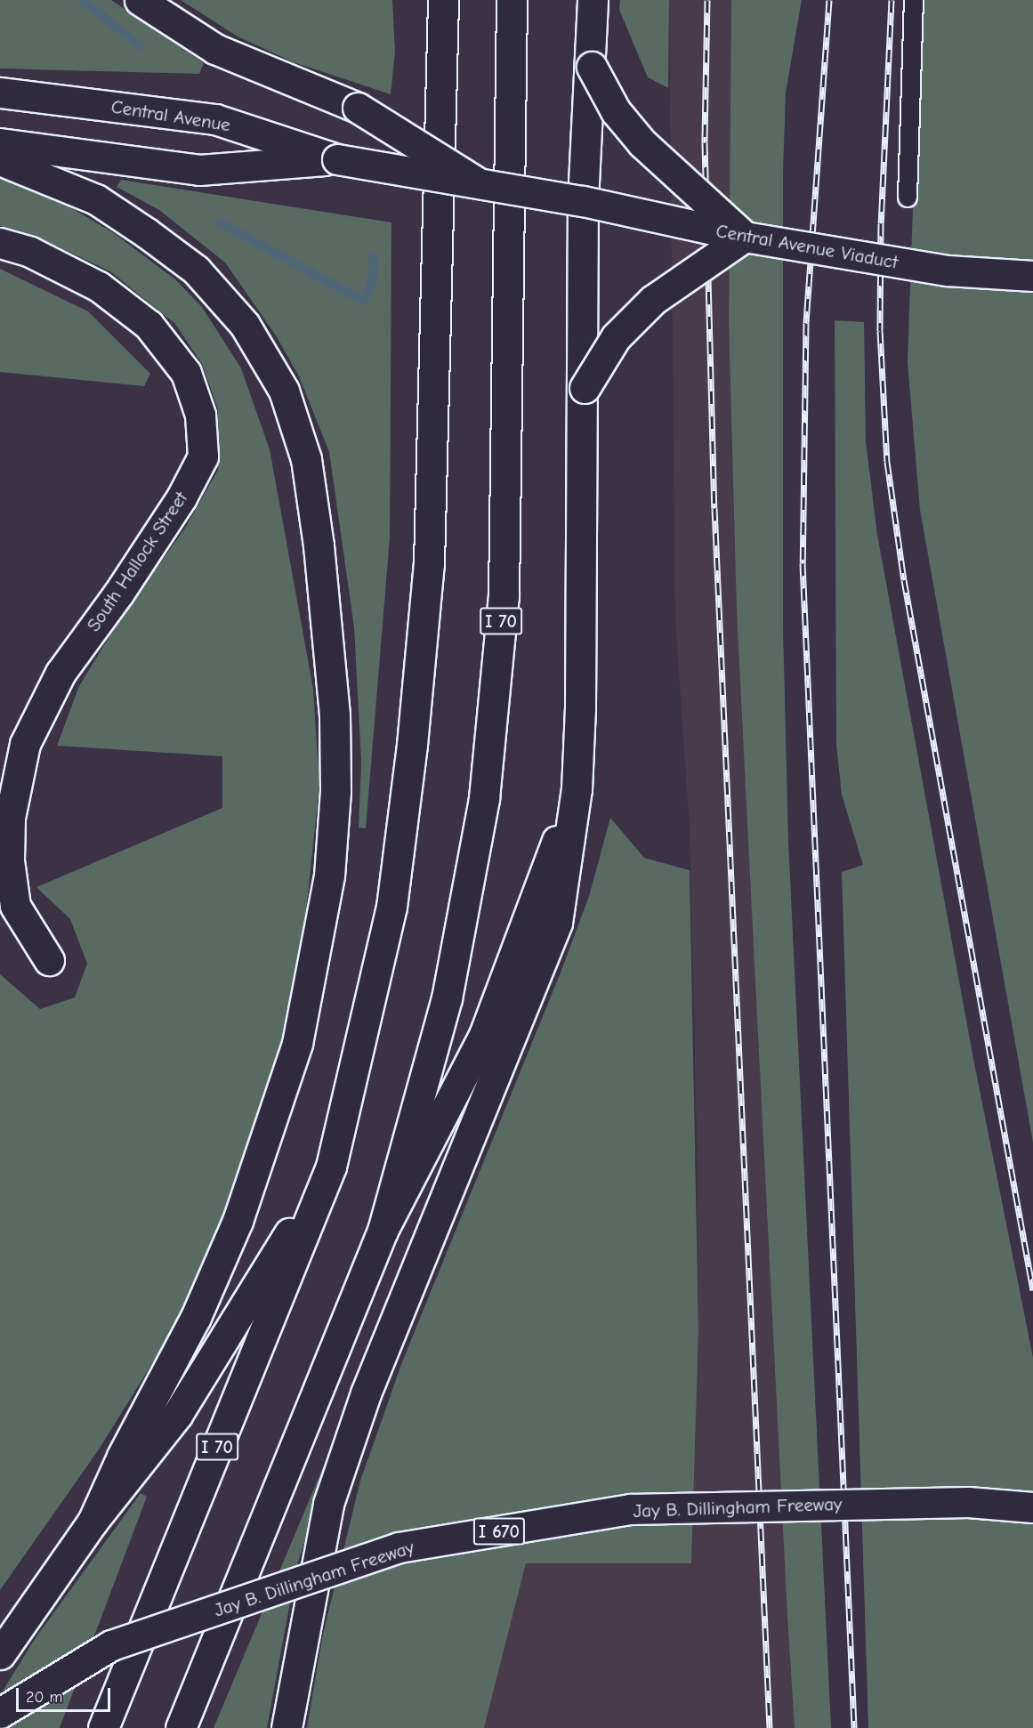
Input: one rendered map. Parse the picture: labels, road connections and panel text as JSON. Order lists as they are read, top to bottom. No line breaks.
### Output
{"streets":{"main road":["Central Avenue","Central Avenue Viaduct","South Hallock Street","I 70","Jay B. Dillingham Freeway","I 670"]},"crossings":[["Central Avenue","Central Avenue Viaduct"]],"scale_bar":"20 m"}
